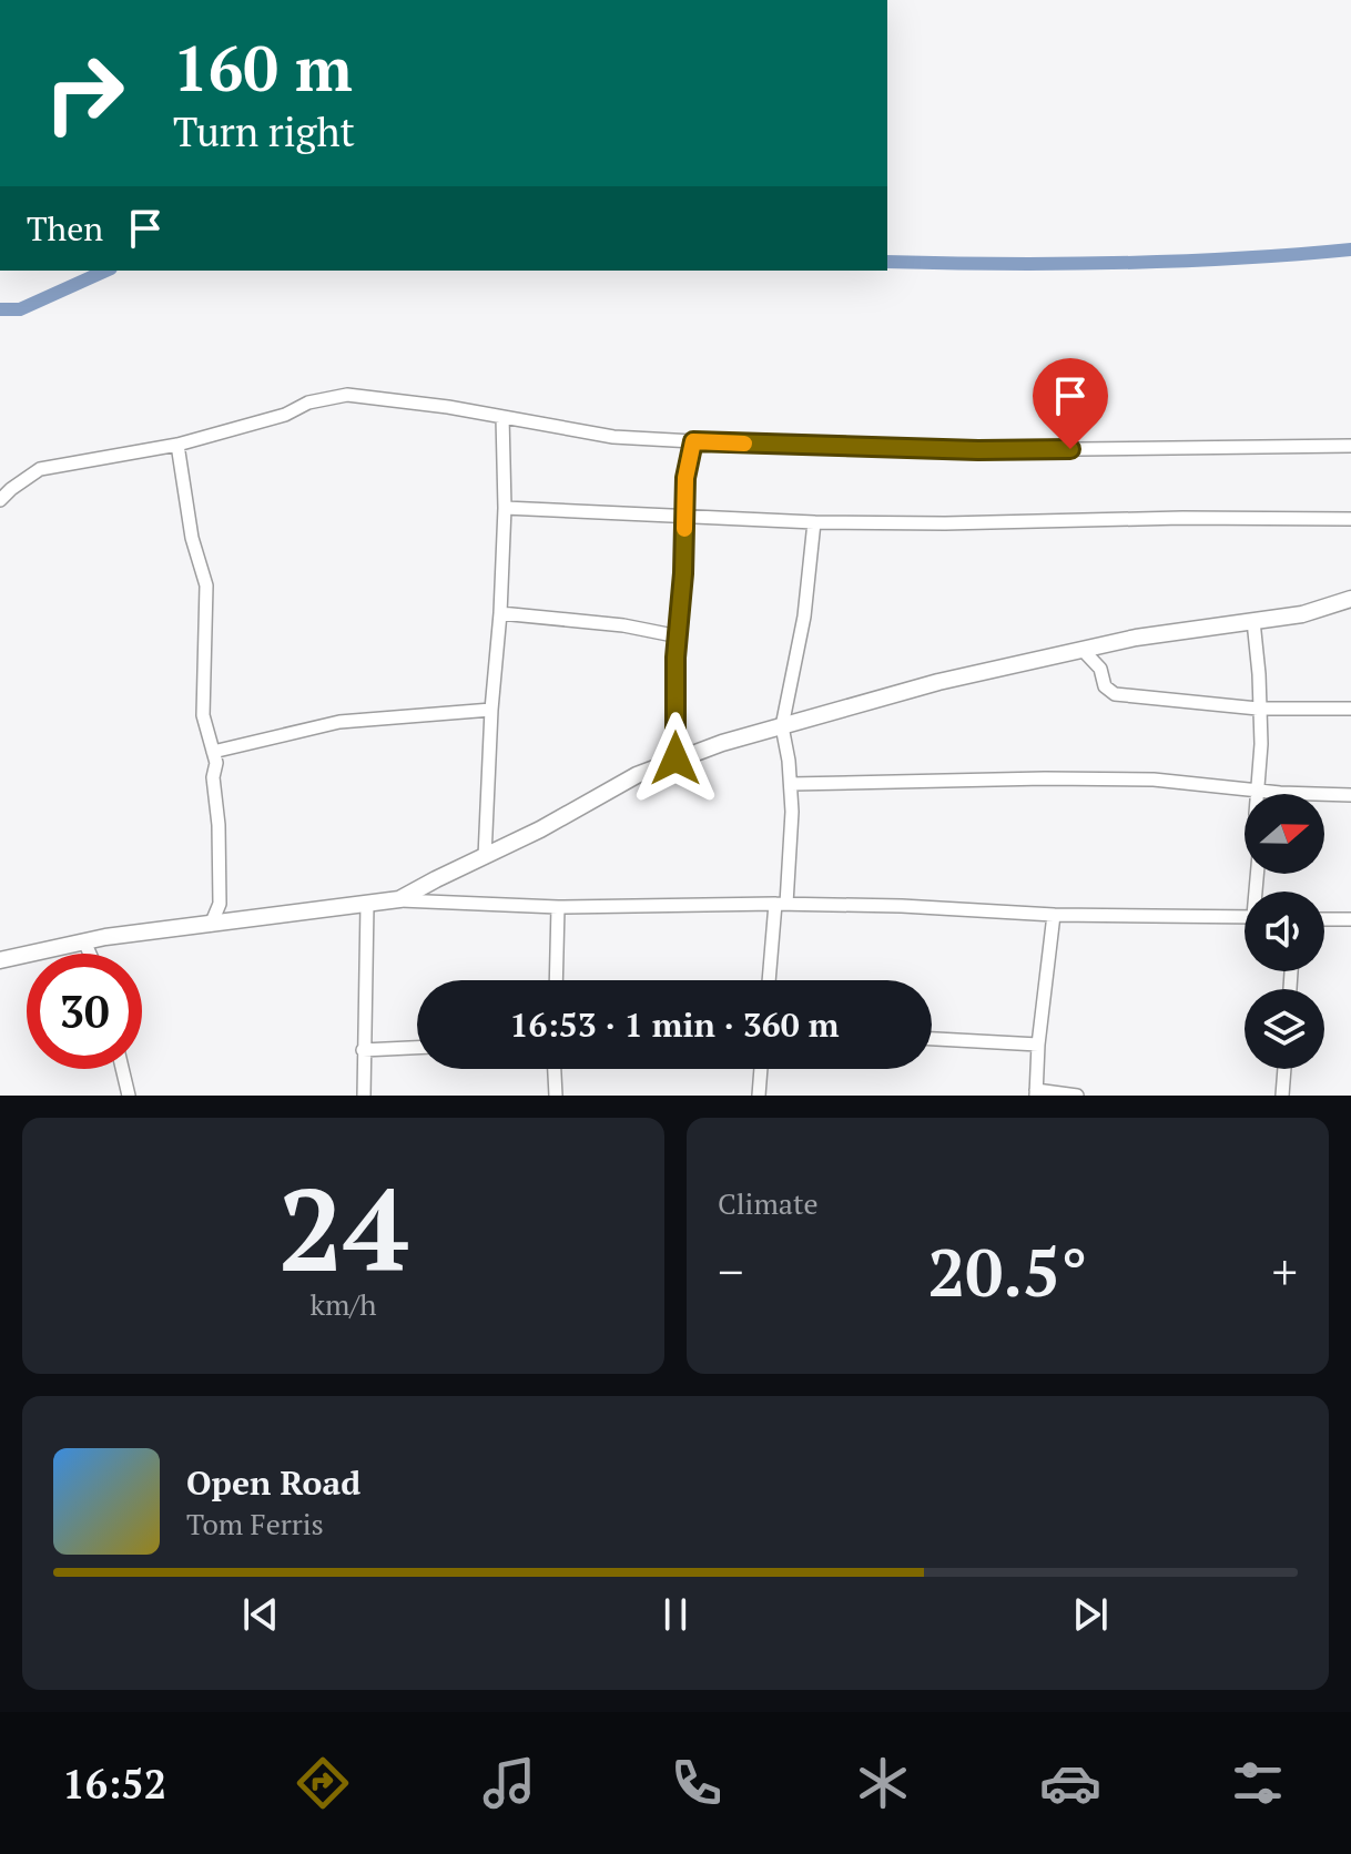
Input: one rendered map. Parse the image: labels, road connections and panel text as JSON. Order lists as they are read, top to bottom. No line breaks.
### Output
{"north":"right","page":{"turn":["160 m","Turn right"],"then":"Then","limit":"30","trip":"16:53 · 1 min · 360 m","tile":[["24","km/h"],"Climate"],"heat":["−","20.5°","+"],"song":["Open Road","Tom Ferris"],"tabs":"16:52"}}
